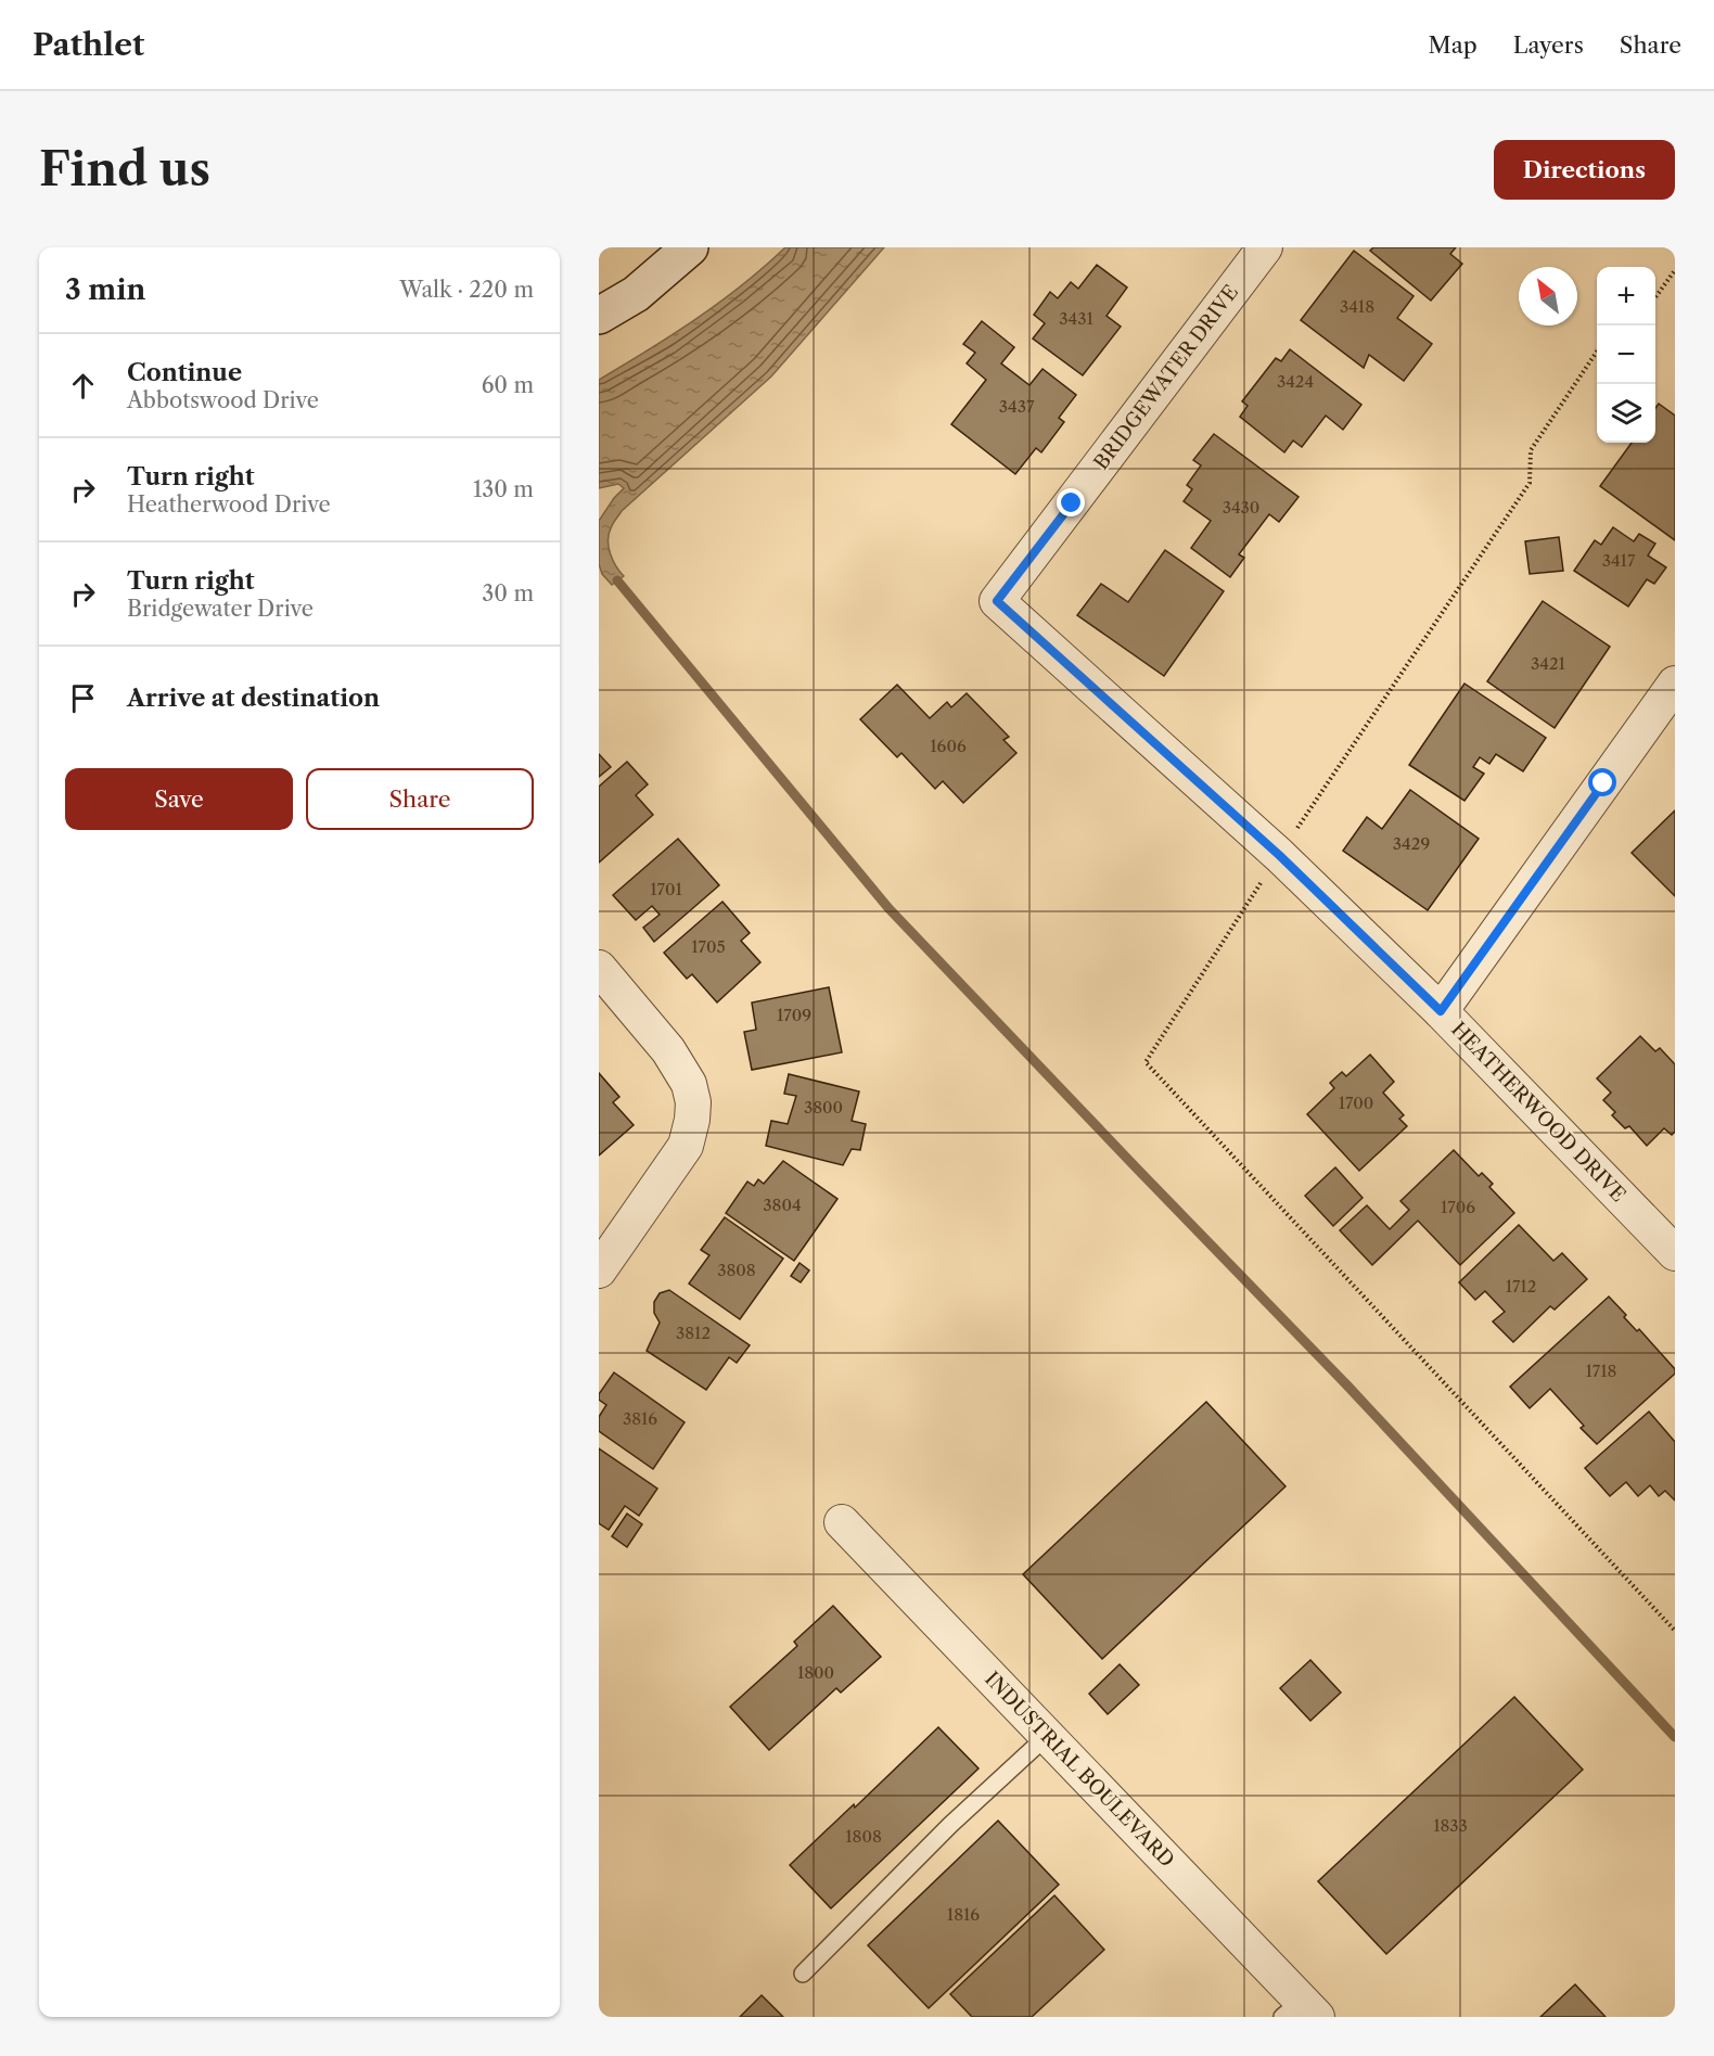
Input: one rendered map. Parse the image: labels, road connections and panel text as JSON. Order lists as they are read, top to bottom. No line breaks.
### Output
{"streets":{"street":["BRIDGEWATER DRIVE","HEATHERWOOD DRIVE","INDUSTRIAL BOULEVARD"]},"crossings":[["BRIDGEWATER DRIVE","HEATHERWOOD DRIVE"]],"house_numbers":["3418","3431","3424","3437","3430","3417","3421","1606","3429","1701","1705","1709","1700","3800","3804","1706","3808","1712","3812","1718","3816","1800","1833","1808","1816"],"north":"top left","page":{"header":"Pathlet","nav":["Map","Layers","Share"],"buttons":["Directions",["Save","Share"]],"title":"Find us","heading":["3 min","Walk · 220 m"],"map_buttons":["+","−"],"list":[["Continue","Abbotswood Drive","60 m"],["Turn right","Heatherwood Drive","130 m"],["Turn right","Bridgewater Drive","30 m"],"Arrive at destination"]}}
